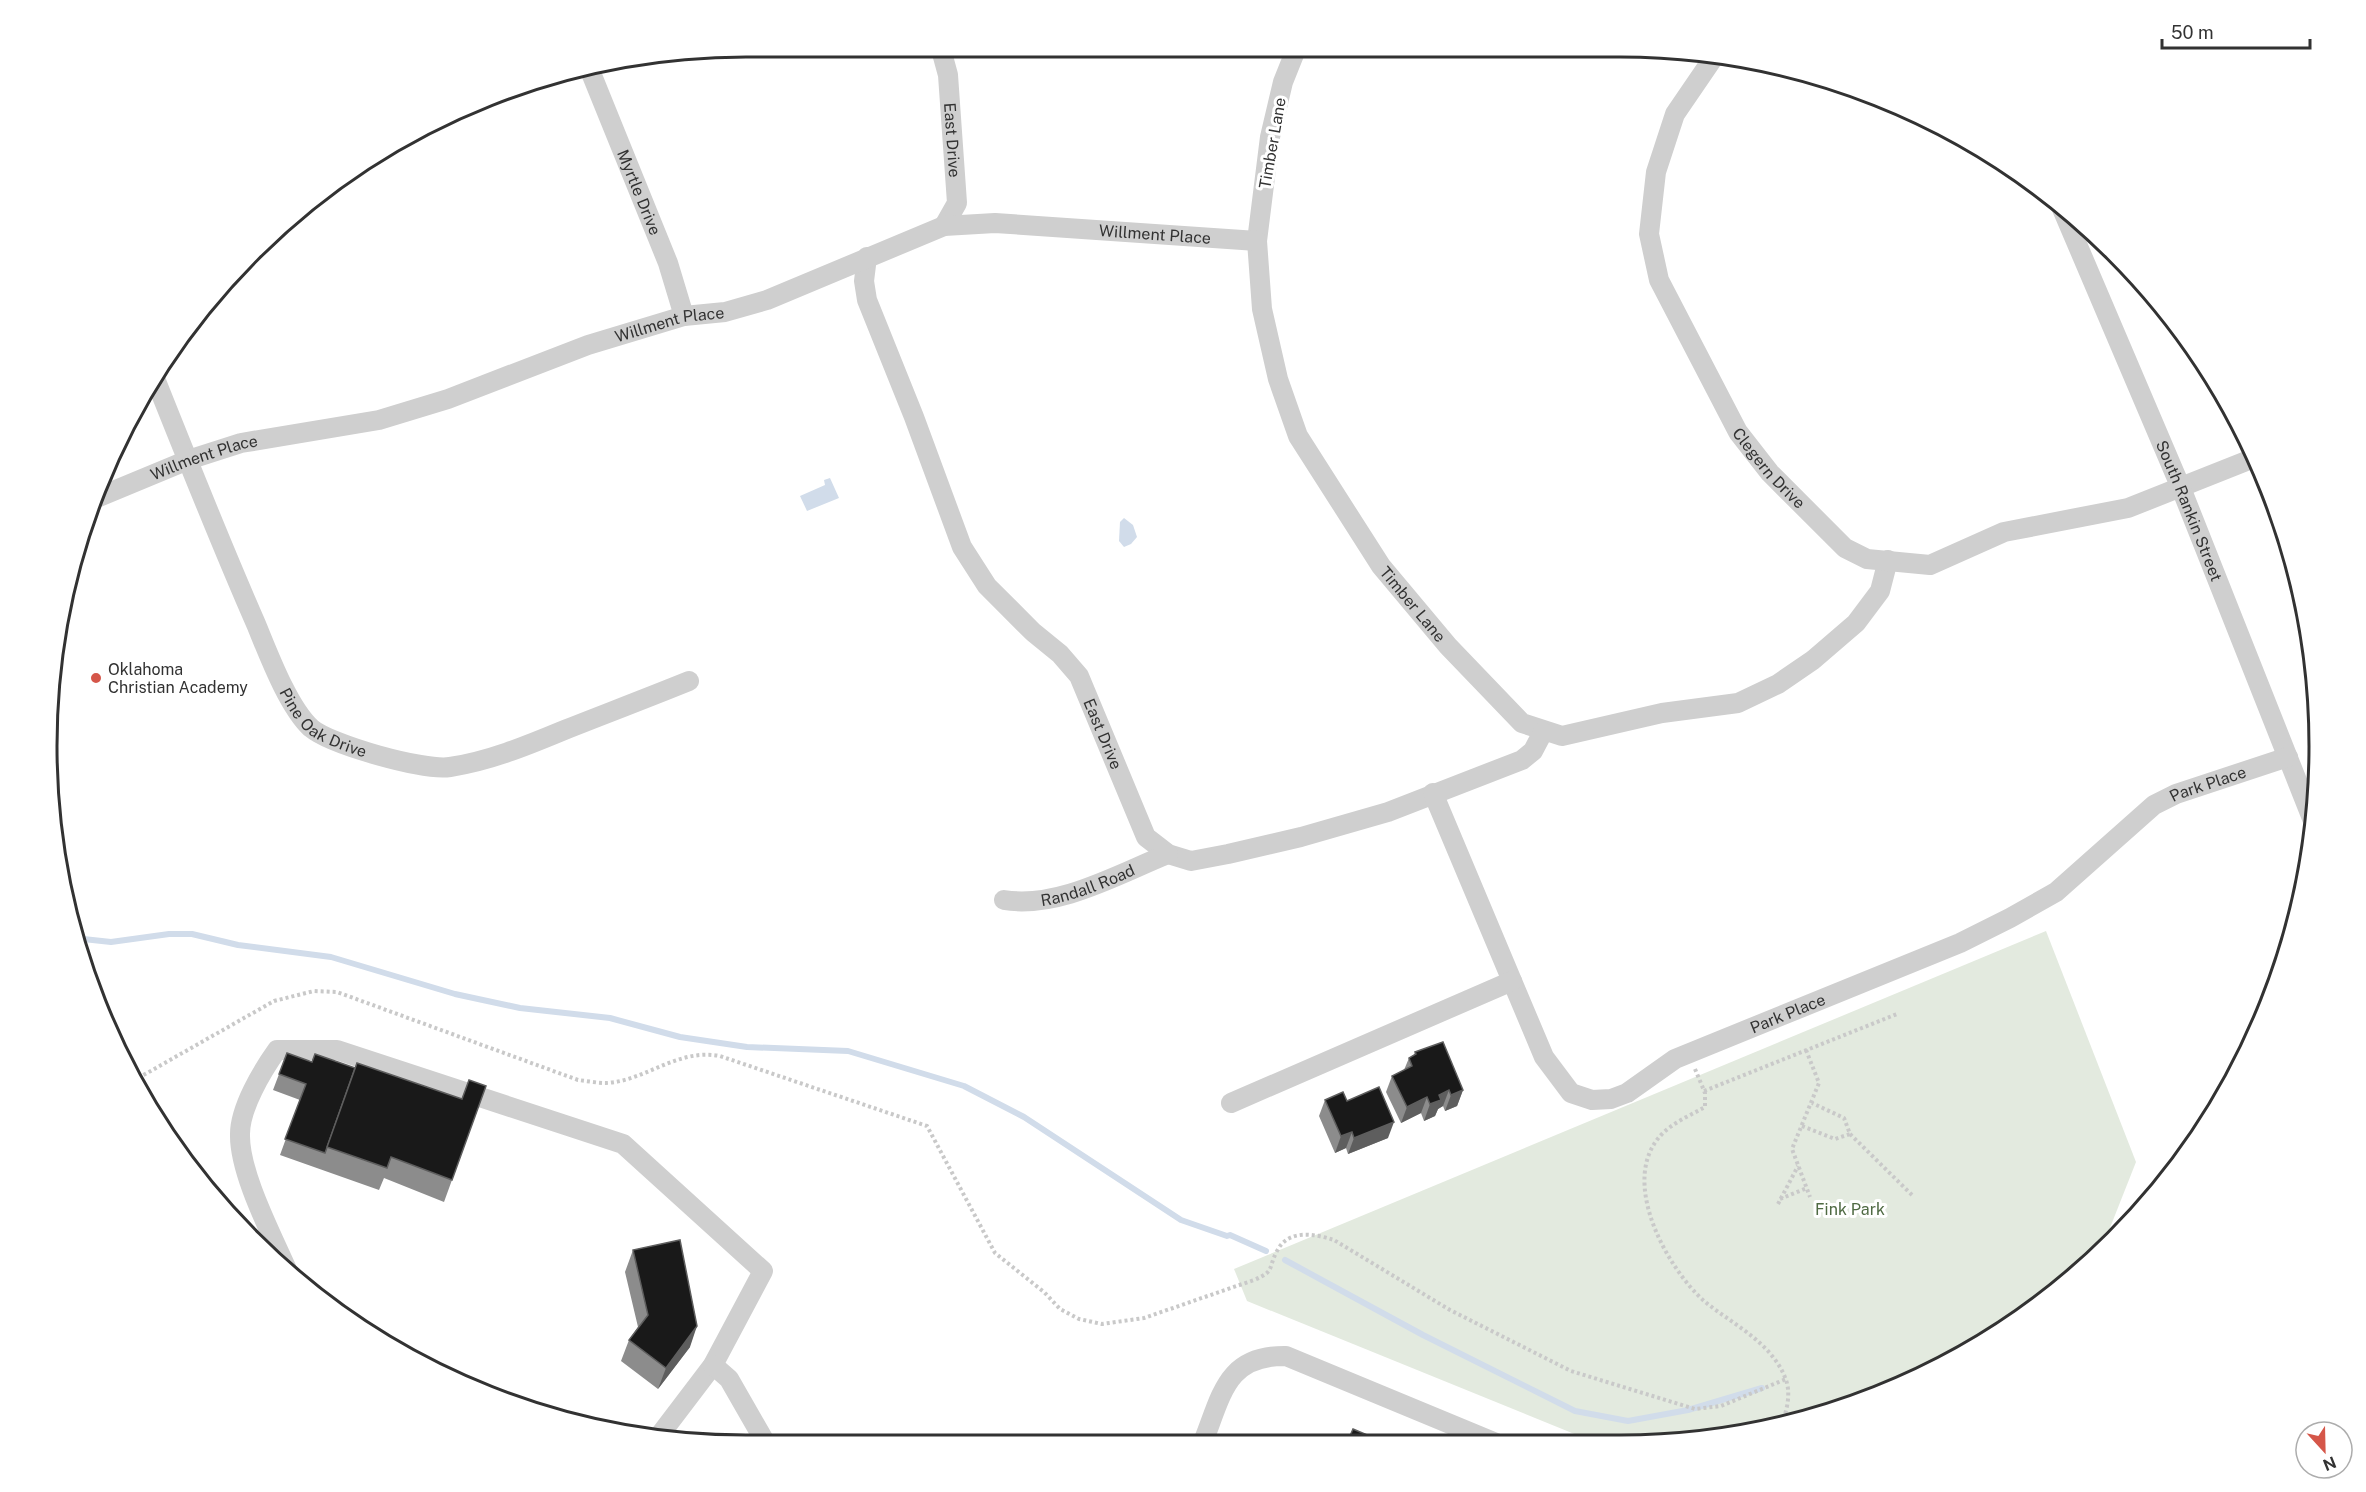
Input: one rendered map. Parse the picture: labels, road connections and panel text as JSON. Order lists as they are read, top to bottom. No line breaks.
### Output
{"streets":{"street":["East Drive","Timber Lane","Myrtle Drive","Willment Place","Clegern Drive","South Rankin Street","Pine Oak Drive","Park Place","Randall Road"]},"crossings":[["East Drive","Timber Lane"],["East Drive","Willment Place"],["East Drive","Park Place"],["East Drive","Randall Road"],["Timber Lane","Willment Place"],["Timber Lane","Clegern Drive"],["Myrtle Drive","Willment Place"],["Willment Place","Pine Oak Drive"],["Clegern Drive","South Rankin Street"],["South Rankin Street","Park Place"]],"parks":["Fink Park"],"places":["Oklahoma Christian Academy"],"scale_bar":"50 m","north":"bottom"}
